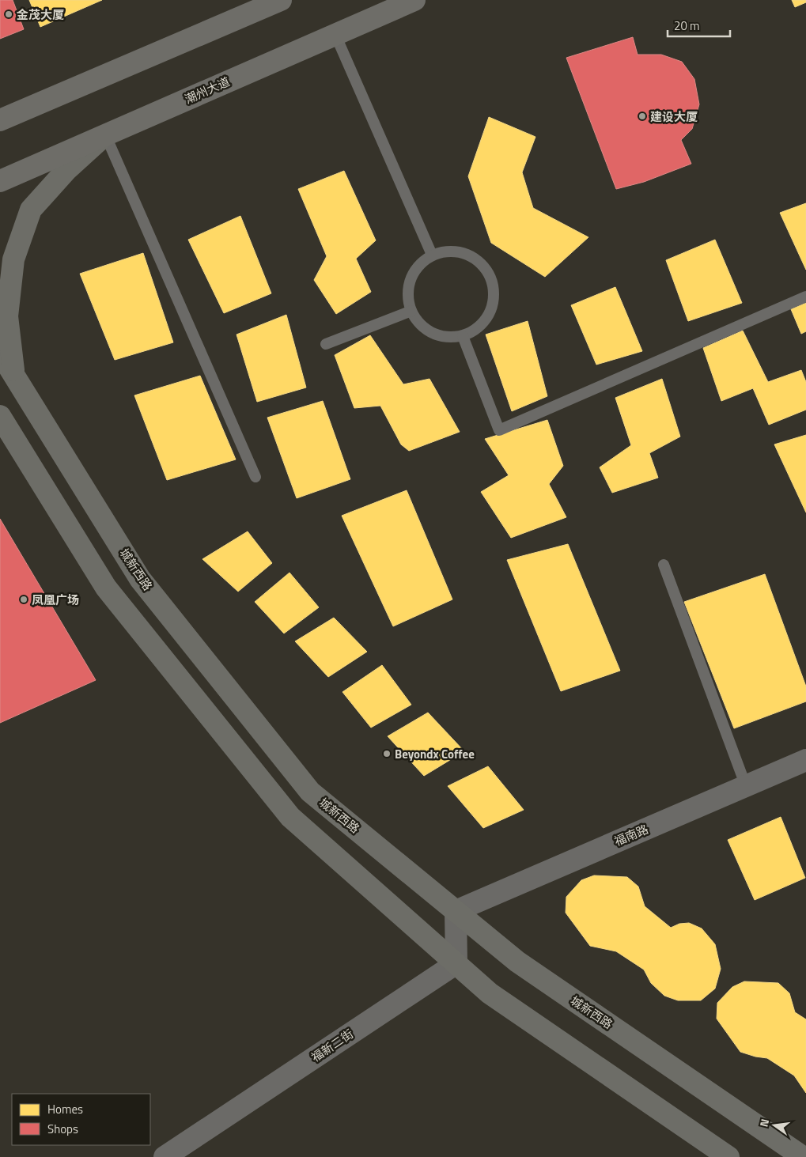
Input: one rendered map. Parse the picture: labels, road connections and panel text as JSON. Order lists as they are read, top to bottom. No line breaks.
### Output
{"streets":{"highway":["潮州大道"],"main road":["城新西路"],"street":["福南路","福新二街"]},"crossings":[["城新西路","福南路"]],"places":["金茂大厦","建设大厦","凤凰广场","Beyondx Coffee"],"legend":["Homes","Shops"],"scale_bar":"20 m","north":"left"}
